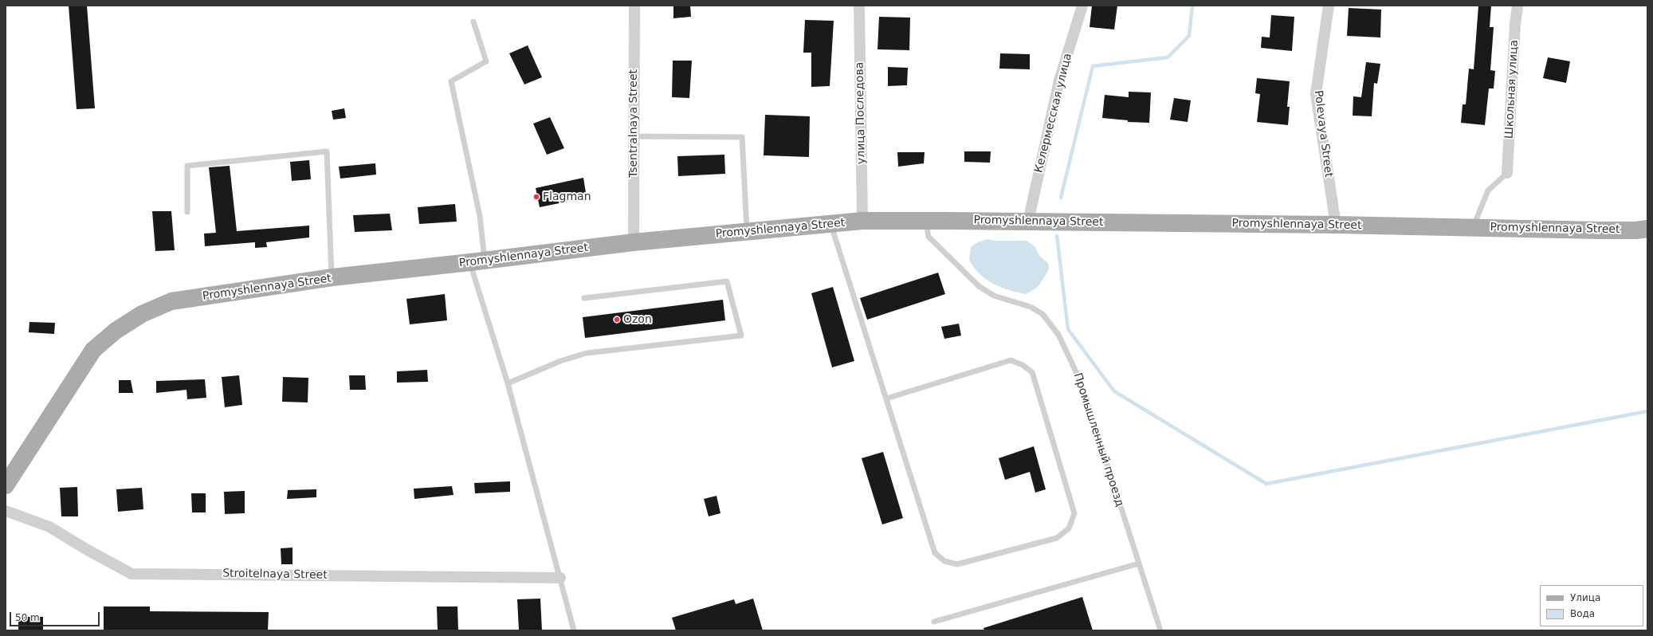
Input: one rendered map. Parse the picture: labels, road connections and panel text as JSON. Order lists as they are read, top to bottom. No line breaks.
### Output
{"streets":{"main road":["Promyshlennaya Street"],"street":["Школьная улица","улица Последова","Келермесская улица","Tsentralnaya Street","Polevaya Street","Stroitelnaya Street"],"lane":["Промышленный проезд"]},"crossings":[["улица Последова","Promyshlennaya Street"],["Келермесская улица","Promyshlennaya Street"],["Tsentralnaya Street","Promyshlennaya Street"],["Polevaya Street","Promyshlennaya Street"],["Promyshlennaya Street","Промышленный проезд"]],"places":["Flagman","Ozon"],"legend":["Улица","Вода"],"scale_bar":"50 m"}
